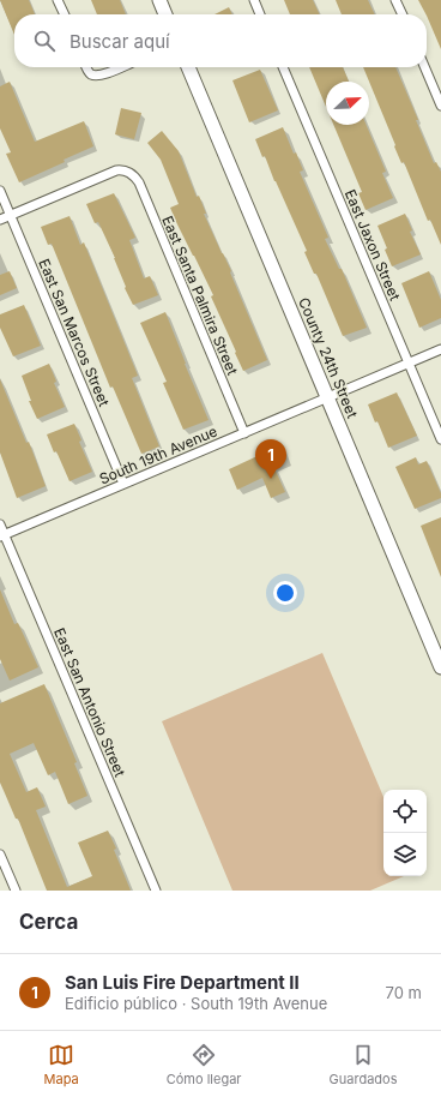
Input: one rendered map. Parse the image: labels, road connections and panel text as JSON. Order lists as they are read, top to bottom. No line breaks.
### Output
{"streets":{"street":["East Jaxon Street","East Santa Palmira Street","East San Marcos Street","County 24th Street","South 19th Avenue","East San Antonio Street"]},"crossings":[["East Jaxon Street","South 19th Avenue"],["East Santa Palmira Street","East San Marcos Street"],["East Santa Palmira Street","South 19th Avenue"],["East San Marcos Street","South 19th Avenue"],["County 24th Street","South 19th Avenue"],["South 19th Avenue","East San Antonio Street"]],"north":"top right","page":{"search":"Buscar aquí","pins":"1","heading":"Cerca","list":[{"mark":"1","name":"San Luis Fire Department II","note":"Edificio público · South 19th Avenue","value":"70 m"}],"nav":["Mapa","Cómo llegar","Guardados"]}}
